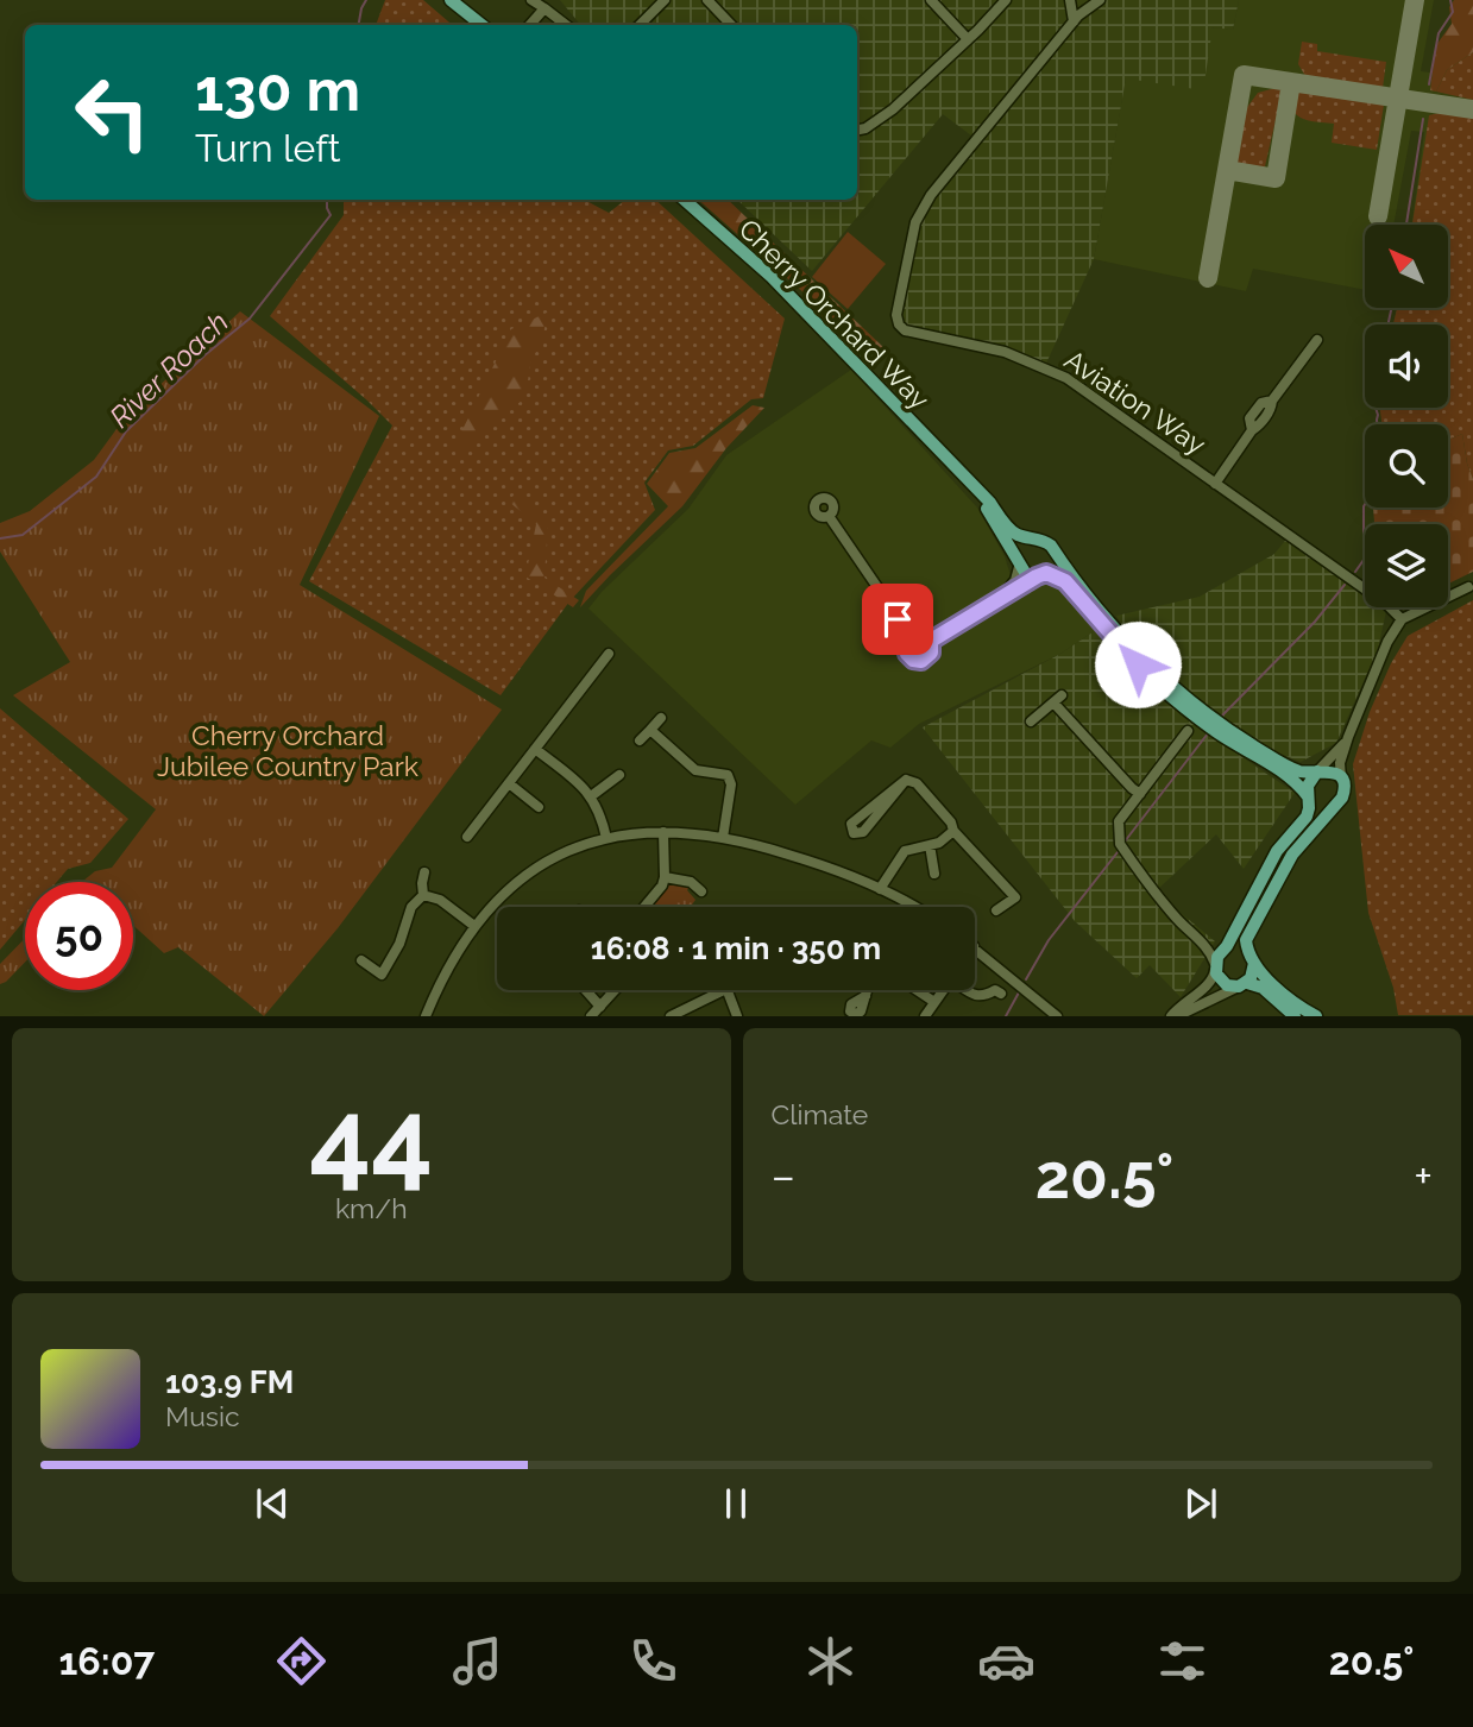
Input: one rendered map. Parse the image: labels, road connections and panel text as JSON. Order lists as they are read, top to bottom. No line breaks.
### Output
{"streets":{"main road":["Cherry Orchard Way"],"street":["Aviation Way"]},"water":["River Roach"],"parks":["Cherry Orchard Jubilee Country Park"],"north":"top left","page":{"turn":["130 m","Turn left"],"limit":"50","trip":"16:08 · 1 min · 350 m","tile":[["44","km/h"],"Climate"],"heat":["−","20.5°","+"],"song":["103.9 FM","Music"],"tabs":["16:07","20.5°"]}}
